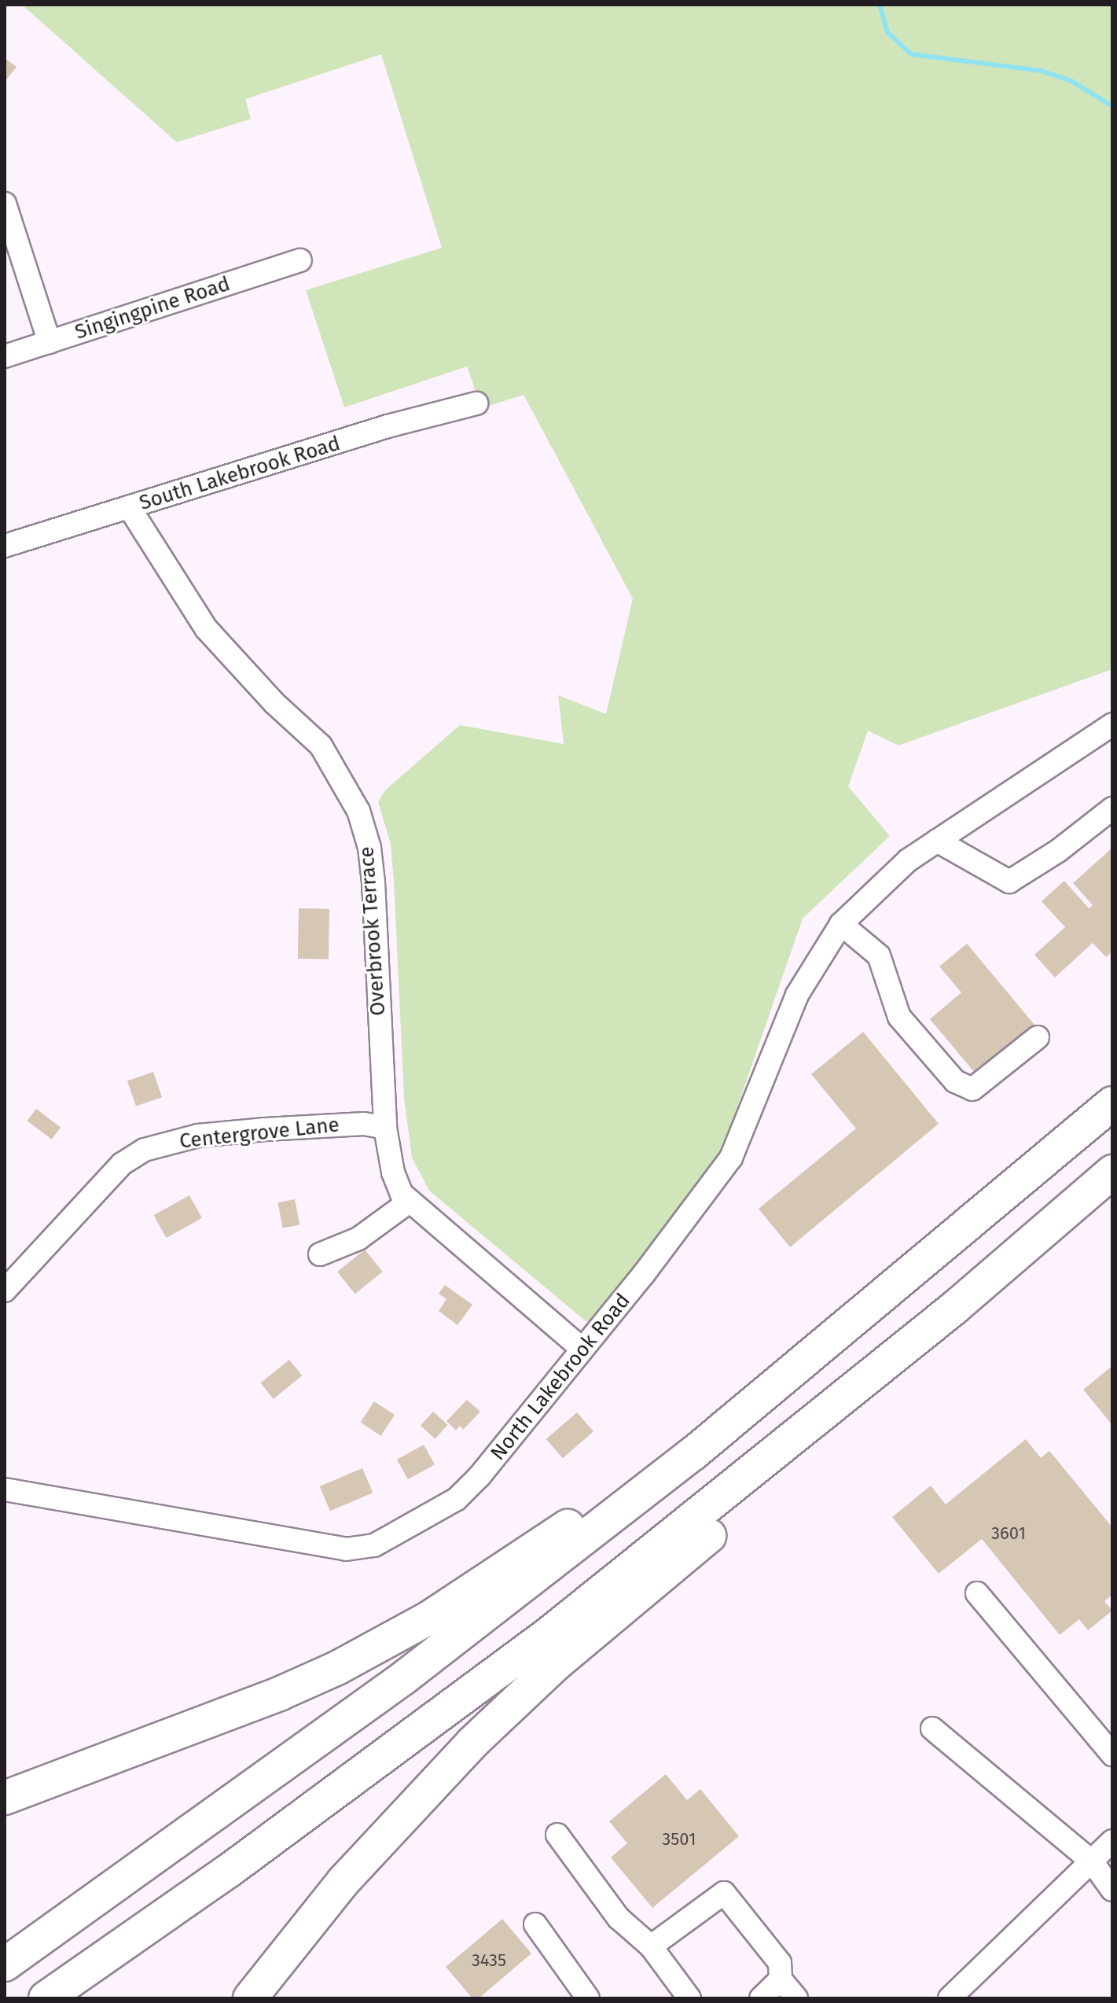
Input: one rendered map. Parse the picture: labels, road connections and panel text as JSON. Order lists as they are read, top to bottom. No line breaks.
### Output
{"streets":{"street":["Singingpine Road","South Lakebrook Road","Overbrook Terrace","Centergrove Lane","North Lakebrook Road"]},"crossings":[["South Lakebrook Road","Overbrook Terrace"],["Overbrook Terrace","Centergrove Lane"],["Overbrook Terrace","North Lakebrook Road"]],"house_numbers":["3601","3501","3435"]}
